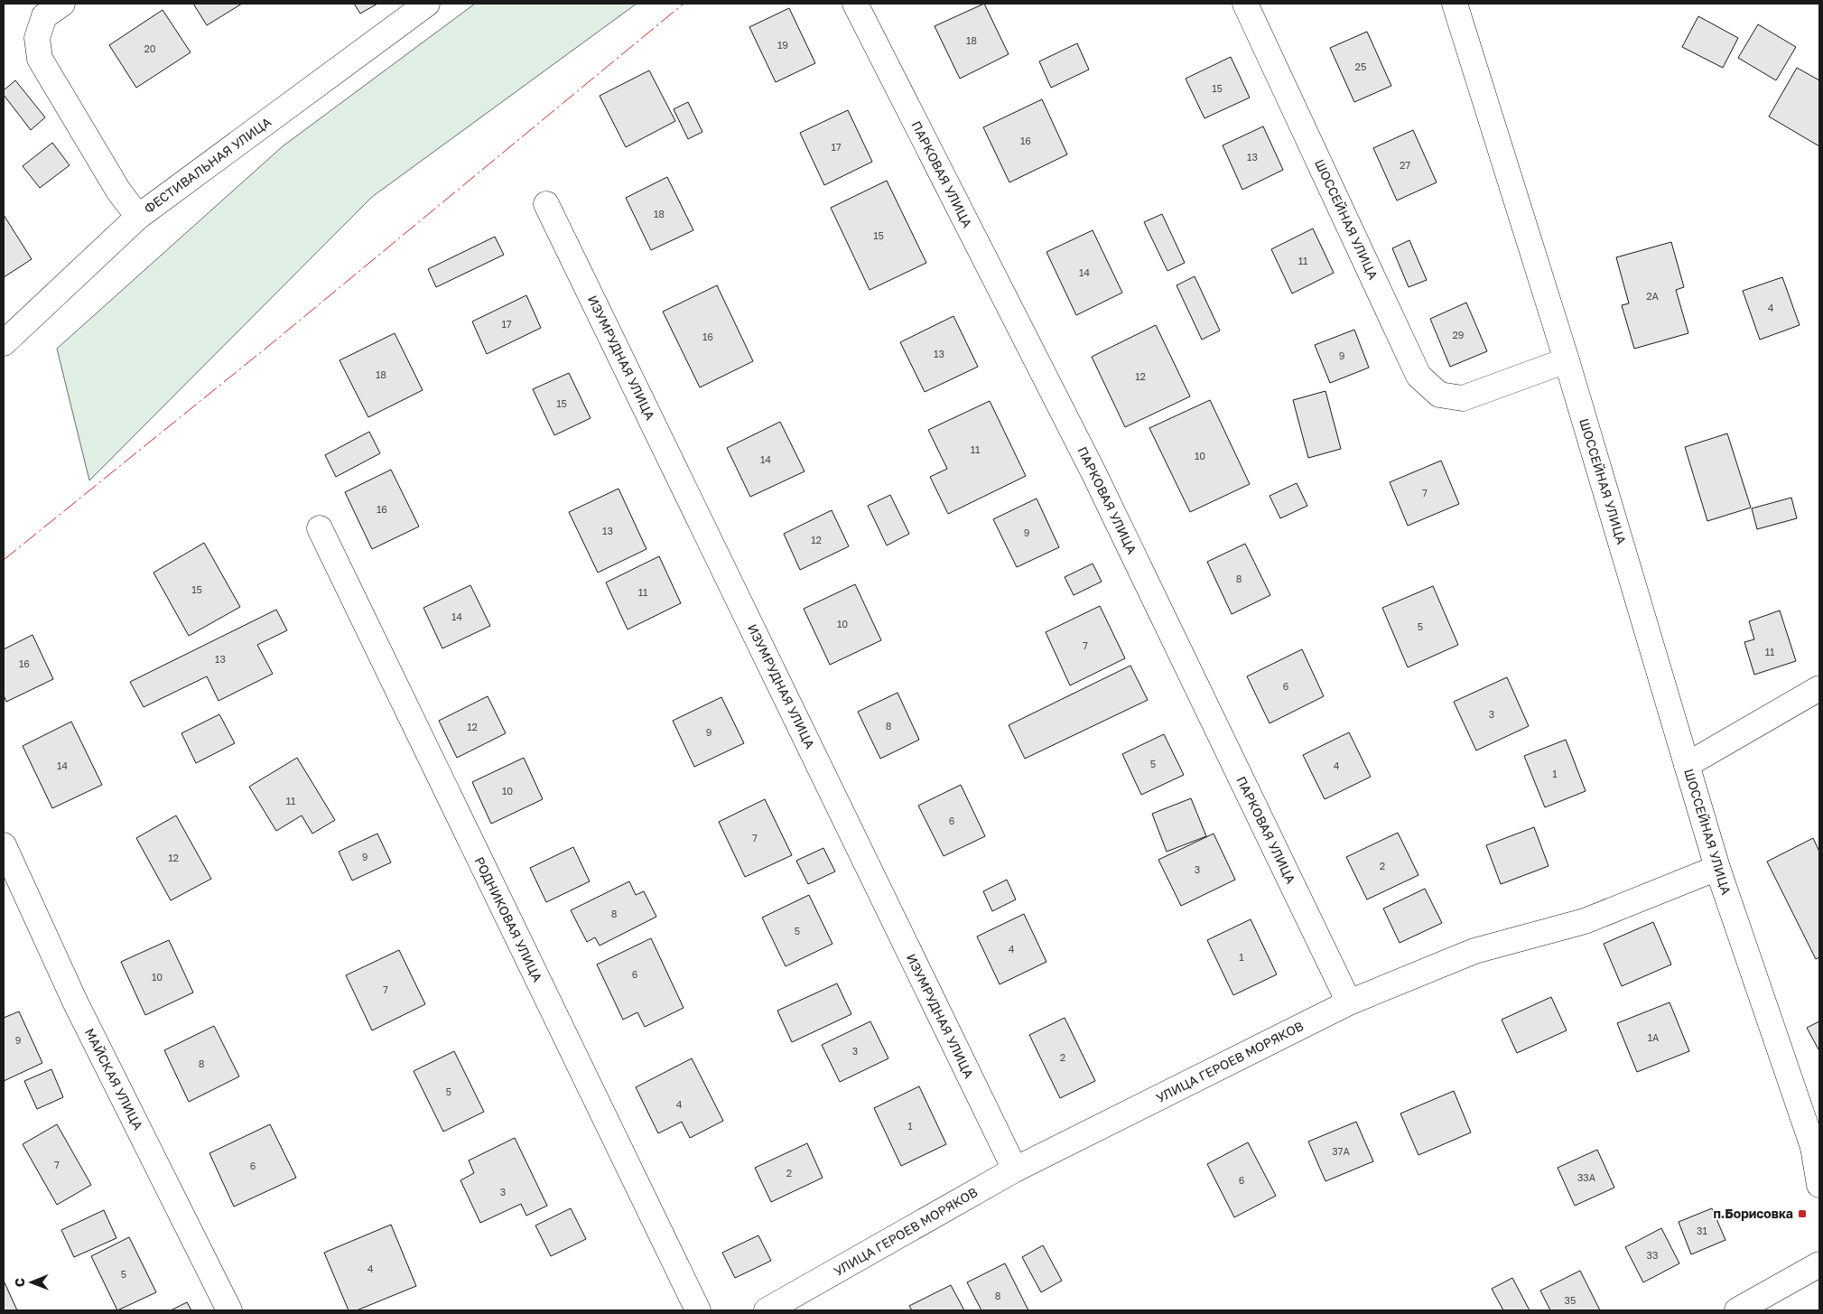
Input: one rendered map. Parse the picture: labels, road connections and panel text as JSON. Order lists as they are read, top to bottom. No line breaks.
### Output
{"streets":{"street":["ФЕСТИВАЛЬНАЯ УЛИЦА","ПАРКОВАЯ УЛИЦА","ШОССЕЙНАЯ УЛИЦА","ИЗУМРУДНАЯ УЛИЦА","РОДНИКОВАЯ УЛИЦА","УЛИЦА ГЕРОЕВ МОРЯКОВ","МАЙСКАЯ УЛИЦА"]},"crossings":[["ПАРКОВАЯ УЛИЦА","УЛИЦА ГЕРОЕВ МОРЯКОВ"],["ШОССЕЙНАЯ УЛИЦА","УЛИЦА ГЕРОЕВ МОРЯКОВ"],["ИЗУМРУДНАЯ УЛИЦА","УЛИЦА ГЕРОЕВ МОРЯКОВ"]],"places":{"transit":["п.Борисовка"]},"house_numbers":["18","19","20","25","15","16","17","13","27","18","15","11","14","2А","4","17","29","16","13","9","18","12","15","11","10","14","7","16","13","9","12","8","15","11","14","10","5","7","11","13","16","6","3","8","12","9","5","14","4","1","10","11","6","7","9","12","2","3","8","5","4","1","6","10","7","1А","9","3","2","8","5","4","1","37А","7","6","2","33А","6","3","31","33","4","5","8","35"],"north":"left"}
